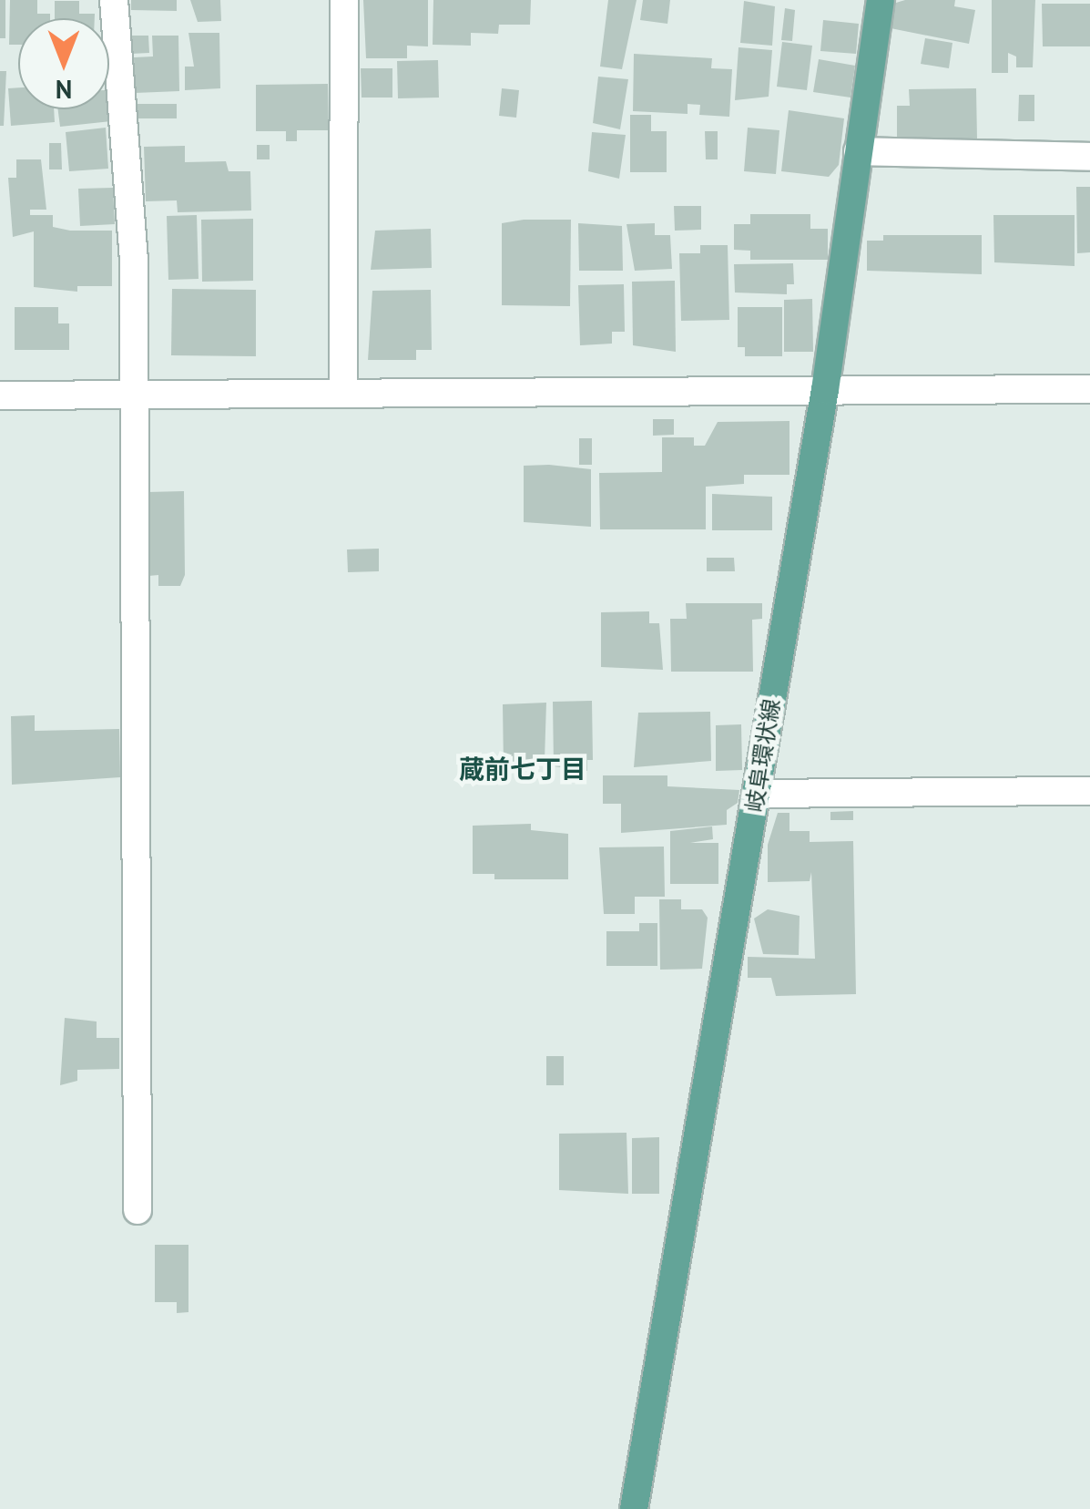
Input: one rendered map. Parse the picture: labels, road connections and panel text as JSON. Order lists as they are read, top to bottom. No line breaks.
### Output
{"streets":{"main road":["岐阜環状線"]},"districts":["蔵前七丁目"],"north":"bottom"}
